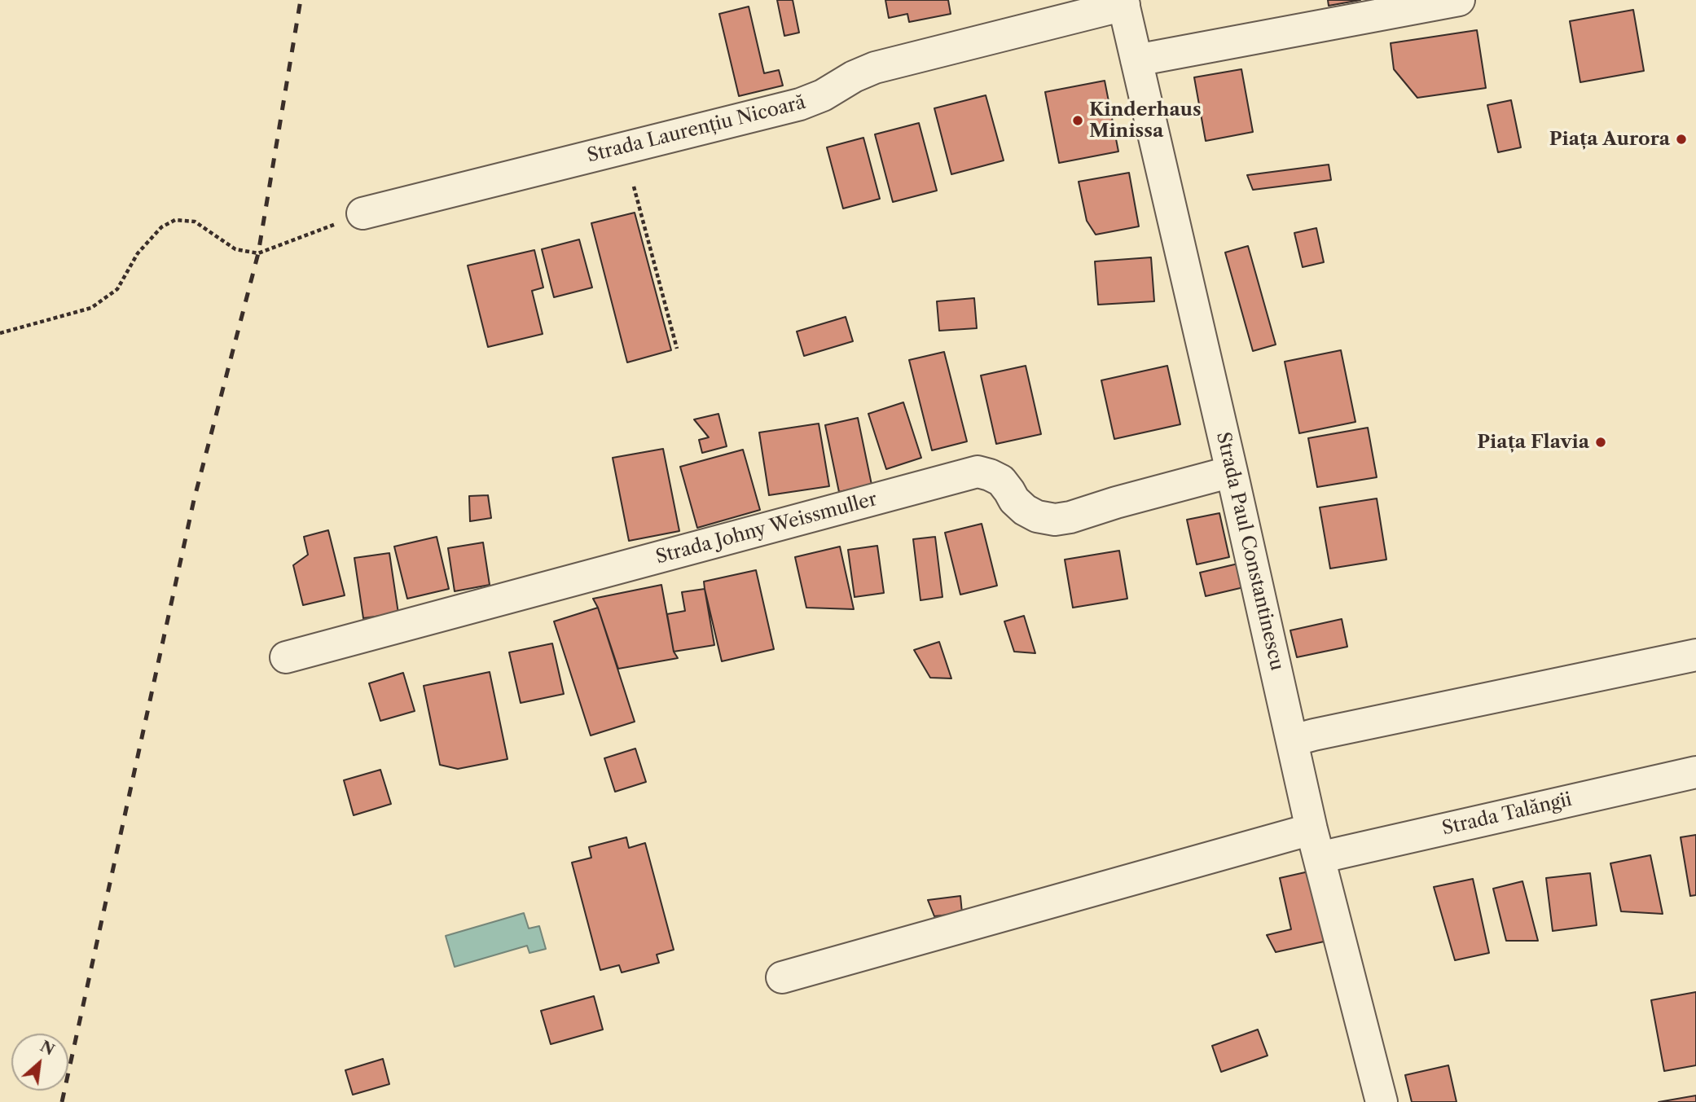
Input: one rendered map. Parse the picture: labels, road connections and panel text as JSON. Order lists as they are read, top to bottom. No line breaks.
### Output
{"streets":{"street":["Strada Laurențiu Nicoară","Strada Johny Weissmuller","Strada Paul Constantinescu","Strada Talăngii"]},"crossings":[["Strada Laurențiu Nicoară","Strada Paul Constantinescu"],["Strada Johny Weissmuller","Strada Paul Constantinescu"],["Strada Paul Constantinescu","Strada Talăngii"]],"places":["Kinderhaus Minissa","Piața Aurora","Piața Flavia"],"north":"top right"}
